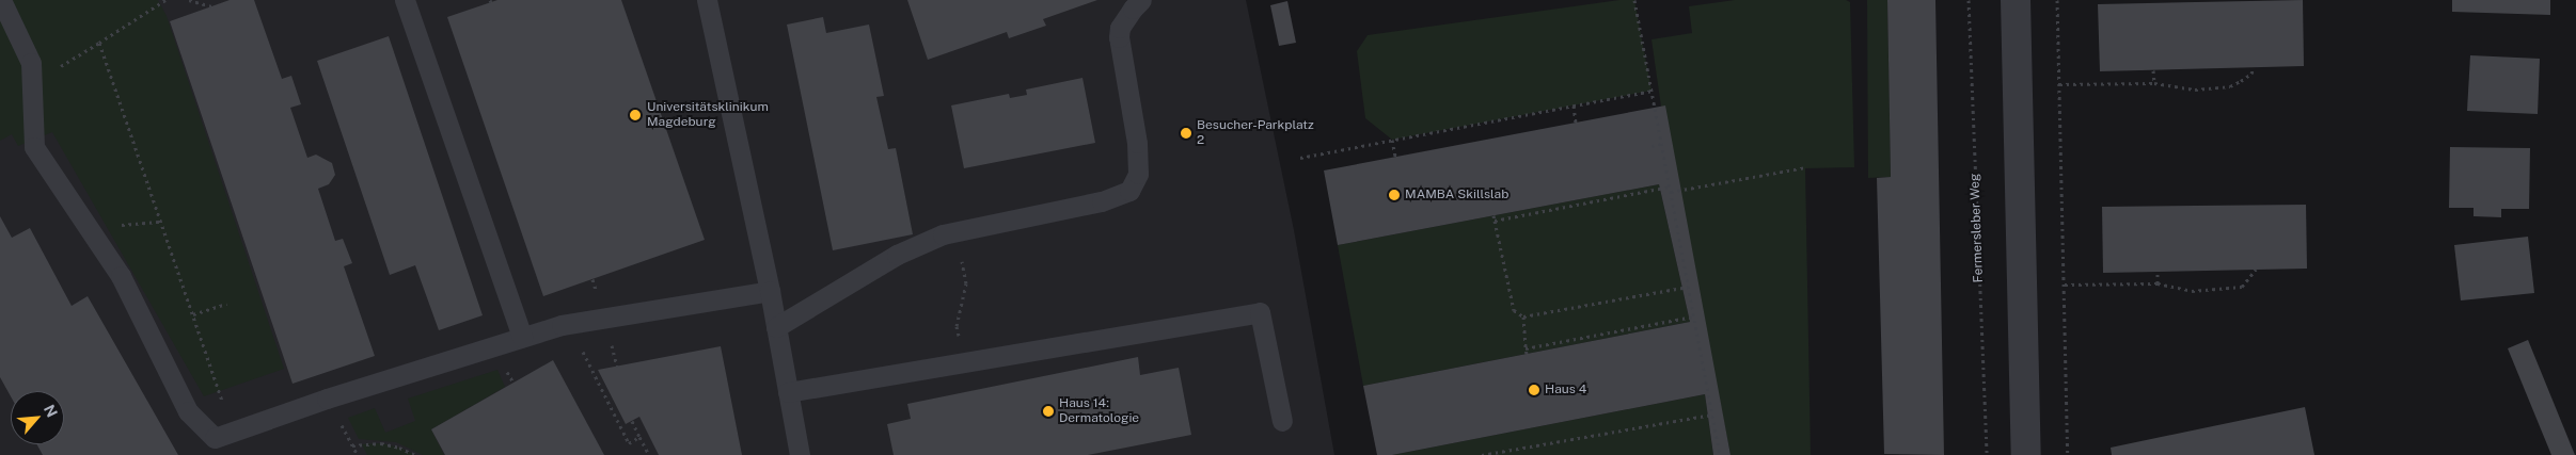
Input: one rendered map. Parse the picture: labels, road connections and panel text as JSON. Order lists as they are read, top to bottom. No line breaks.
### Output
{"streets":{"path":["Fermersleber Weg"]},"places":["Universitätsklinikum Magdeburg","Besucher-Parkplatz 2","MAMBA Skillslab","Haus 4","Haus 14: Dermatologie"],"north":"top right"}
